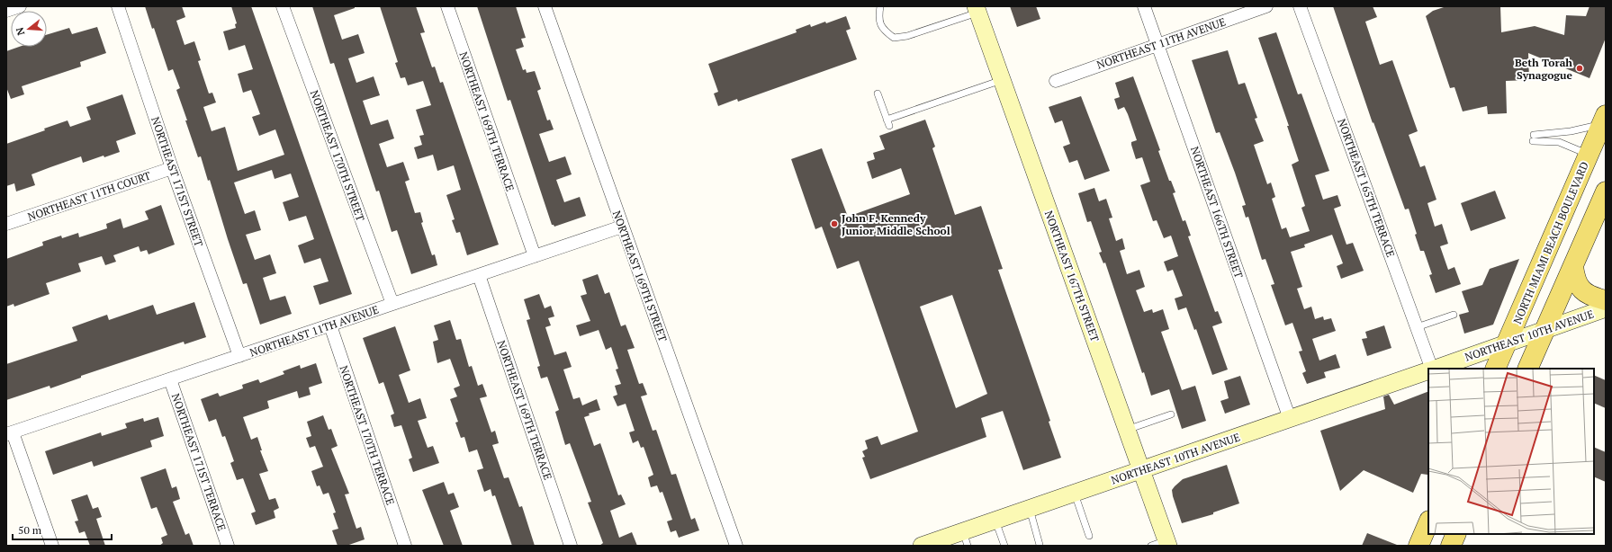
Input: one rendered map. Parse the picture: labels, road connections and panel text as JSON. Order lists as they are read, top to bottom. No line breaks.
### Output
{"streets":{"main road":["NORTH MIAMI BEACH BOULEVARD"],"street":["NORTHEAST 11TH AVENUE","NORTHEAST 169TH TERRACE","NORTHEAST 170TH STREET","NORTHEAST 171ST STREET","NORTHEAST 165TH TERRACE","NORTHEAST 11TH COURT","NORTHEAST 166TH STREET","NORTHEAST 169TH STREET","NORTHEAST 167TH STREET","NORTHEAST 10TH AVENUE","NORTHEAST 170TH TERRACE","NORTHEAST 171ST TERRACE"]},"crossings":[["NORTHEAST 11TH AVENUE","NORTHEAST 169TH TERRACE"],["NORTHEAST 11TH AVENUE","NORTHEAST 170TH STREET"],["NORTHEAST 11TH AVENUE","NORTHEAST 171ST STREET"],["NORTHEAST 11TH AVENUE","NORTHEAST 166TH STREET"],["NORTHEAST 11TH AVENUE","NORTHEAST 169TH STREET"],["NORTHEAST 11TH AVENUE","NORTHEAST 170TH TERRACE"],["NORTHEAST 11TH AVENUE","NORTHEAST 171ST TERRACE"],["NORTHEAST 171ST STREET","NORTHEAST 11TH COURT"],["NORTHEAST 166TH STREET","NORTHEAST 10TH AVENUE"],["NORTH MIAMI BEACH BOULEVARD","NORTHEAST 10TH AVENUE"],["NORTHEAST 167TH STREET","NORTHEAST 10TH AVENUE"]],"places":["Beth Torah Synagogue","John F. Kennedy Junior Middle School"],"scale_bar":"50 m","north":"left"}
